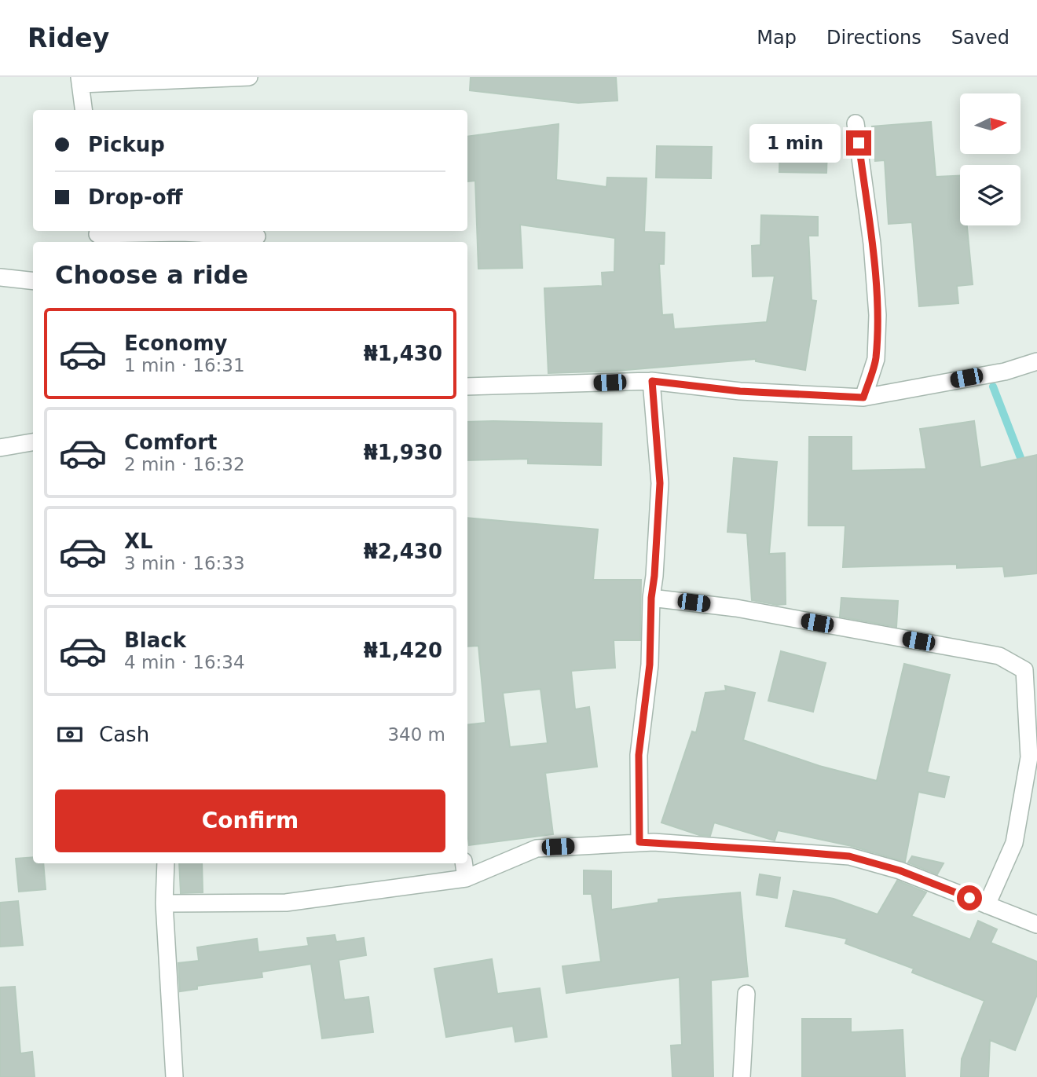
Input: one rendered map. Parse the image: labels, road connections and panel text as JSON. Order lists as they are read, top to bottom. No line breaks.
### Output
{"north":"right","page":{"header":"Ridey","nav":["Map","Directions","Saved"],"banner":["Pickup","Drop-off"],"bubble":"1 min","heading":"Choose a ride","list":[{"name":"Economy","note":"1 min · 16:31","value":"₦1,430"},{"name":"Comfort","note":"2 min · 16:32","value":"₦1,930"},{"name":"XL","note":"3 min · 16:33","value":"₦2,430"},{"name":"Black","note":"4 min · 16:34","value":"₦1,420"}],"pay":["Cash","340 m"],"buttons":"Confirm"}}
